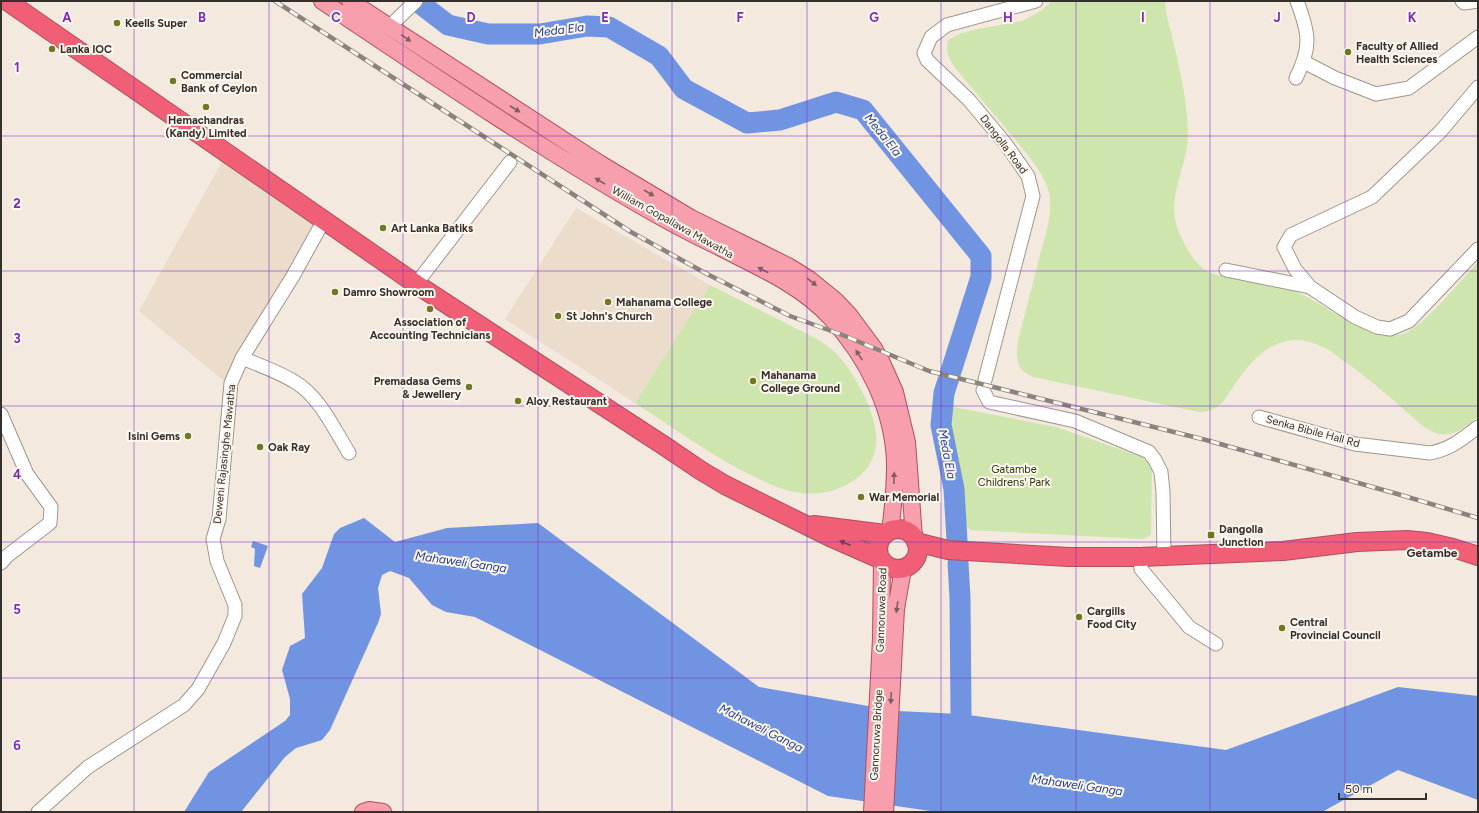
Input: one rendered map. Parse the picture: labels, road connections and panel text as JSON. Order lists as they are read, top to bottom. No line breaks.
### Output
{"streets":{"main road":["William Gopallawa Mawatha","Gannoruwa Road","Gannoruwa Bridge"],"street":["Dangolla Road","Senka Bibile Hall Rd","Deweni Rajasinghe Mawatha"]},"crossings":[["William Gopallawa Mawatha","Gannoruwa Road"],["Gannoruwa Road","Gannoruwa Bridge"]],"districts":["Getambe"],"water":["Meda Ela","Mahaweli Ganga"],"parks":["Gatambe Childrens' Park"],"places":{"other":["Keells Super","Lanka IOC","Faculty of Allied Health Sciences","Commercial Bank of Ceylon","Hemachandras (Kandy) Limited","Art Lanka Batiks","Damro Showroom","Mahanama College","Association of Accounting Technicians","St John's Church","Mahanama College Ground","Premadasa Gems & Jewellery","Aloy Restaurant","Isini Gems","Oak Ray","War Memorial","Cargills Food City","Central Provincial Council"],"transit":["Dangolla Junction"]},"scale_bar":"50 m","grid":{"columns":["A","B","C","D","E","F","G","H","I","J","K"],"rows":["1","2","3","4","5","6"]}}
